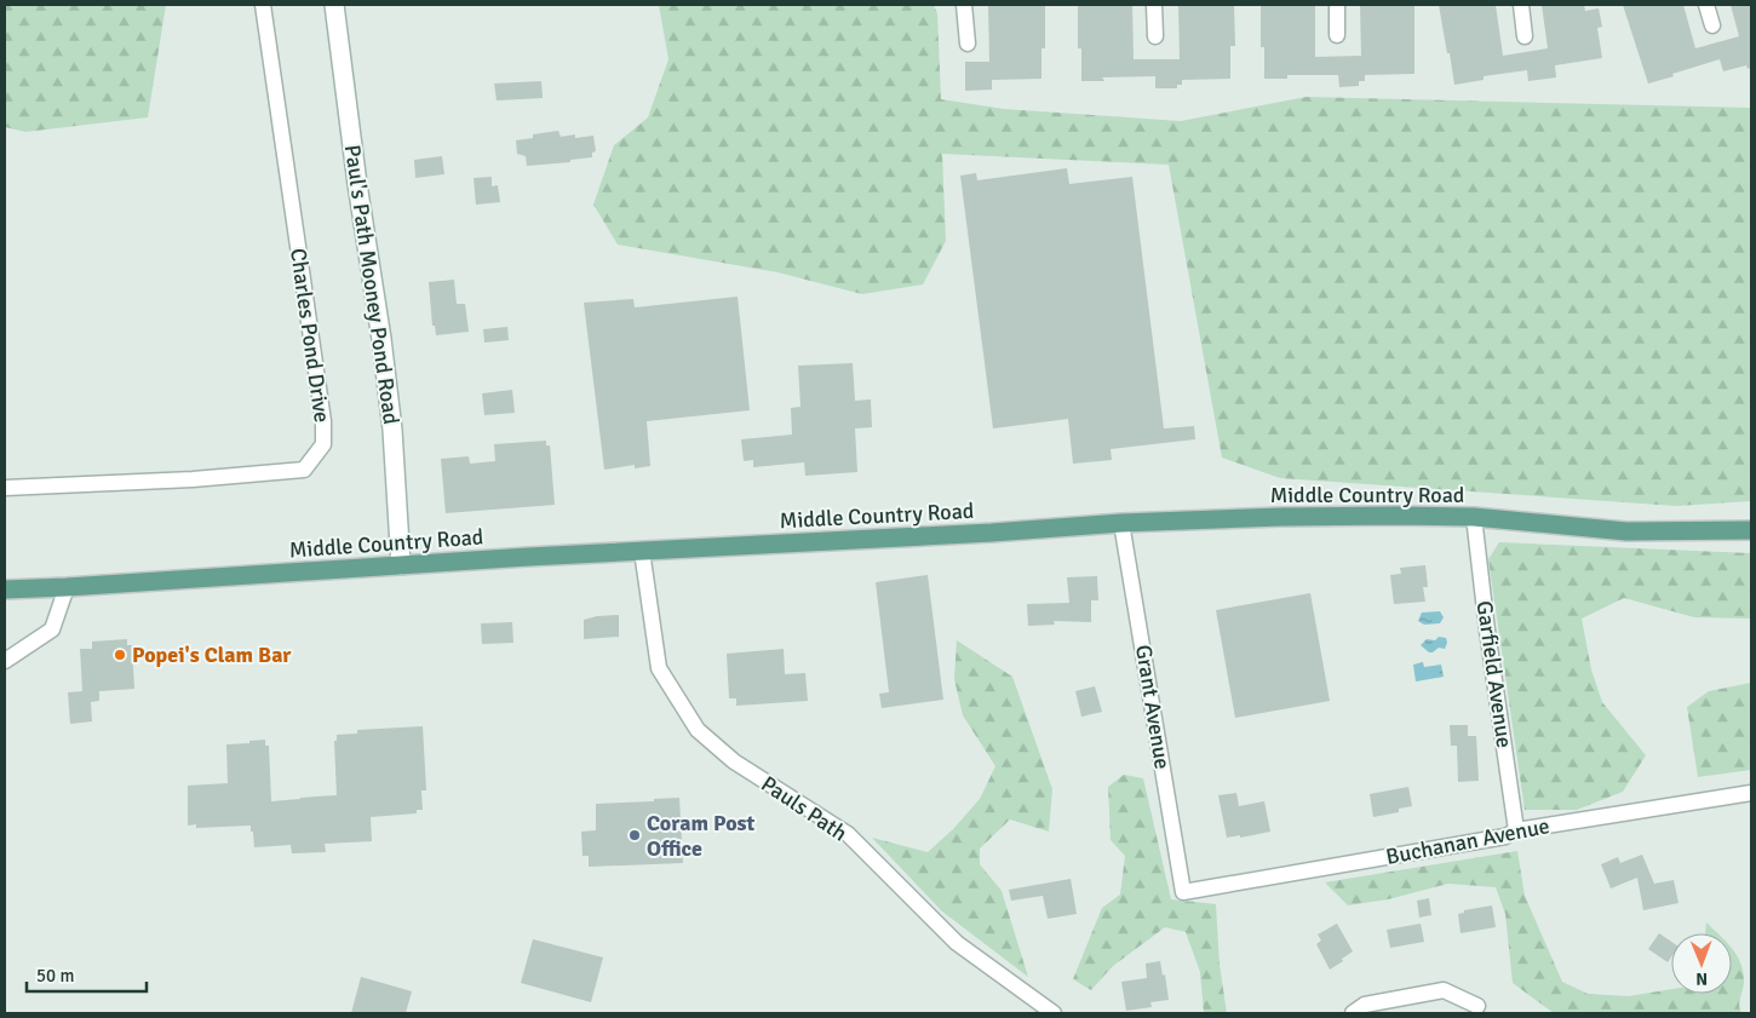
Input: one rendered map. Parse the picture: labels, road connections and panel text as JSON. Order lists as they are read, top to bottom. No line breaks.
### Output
{"streets":{"main road":["Middle Country Road"],"street":["Paul's Path Mooney Pond Road","Charles Pond Drive","Garfield Avenue","Grant Avenue","Pauls Path","Buchanan Avenue"]},"crossings":[["Paul's Path Mooney Pond Road","Middle Country Road"],["Middle Country Road","Garfield Avenue"],["Middle Country Road","Grant Avenue"],["Middle Country Road","Pauls Path"],["Garfield Avenue","Buchanan Avenue"],["Grant Avenue","Buchanan Avenue"]],"places":["Popei's Clam Bar","Coram Post Office"],"scale_bar":"50 m","north":"bottom"}
